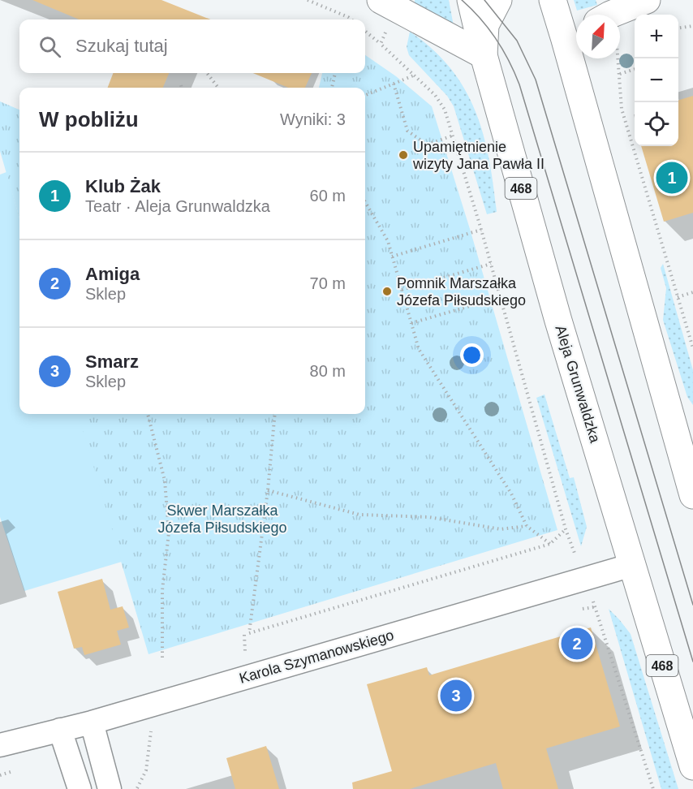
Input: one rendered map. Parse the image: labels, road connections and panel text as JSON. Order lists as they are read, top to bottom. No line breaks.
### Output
{"streets":{"main road":["468","Aleja Grunwaldzka"],"street":["Karola Szymanowskiego"]},"crossings":[["Aleja Grunwaldzka","Karola Szymanowskiego"]],"parks":["Skwer Marszałka Józefa Piłsudskiego"],"places":["Upamiętnienie wizyty Jana Pawła II","Pomnik Marszałka Józefa Piłsudskiego"],"north":"top right","page":{"map_buttons":["+","−"],"search":"Szukaj tutaj","heading":["W pobliżu","Wyniki: 3"],"list":[{"mark":"1","name":"Klub Żak","note":"Teatr · Aleja Grunwaldzka","value":"60 m"},{"mark":"2","name":"Amiga","note":"Sklep","value":"70 m"},{"mark":"3","name":"Smarz","note":"Sklep","value":"80 m"}],"pins":["1","2","3"]}}
